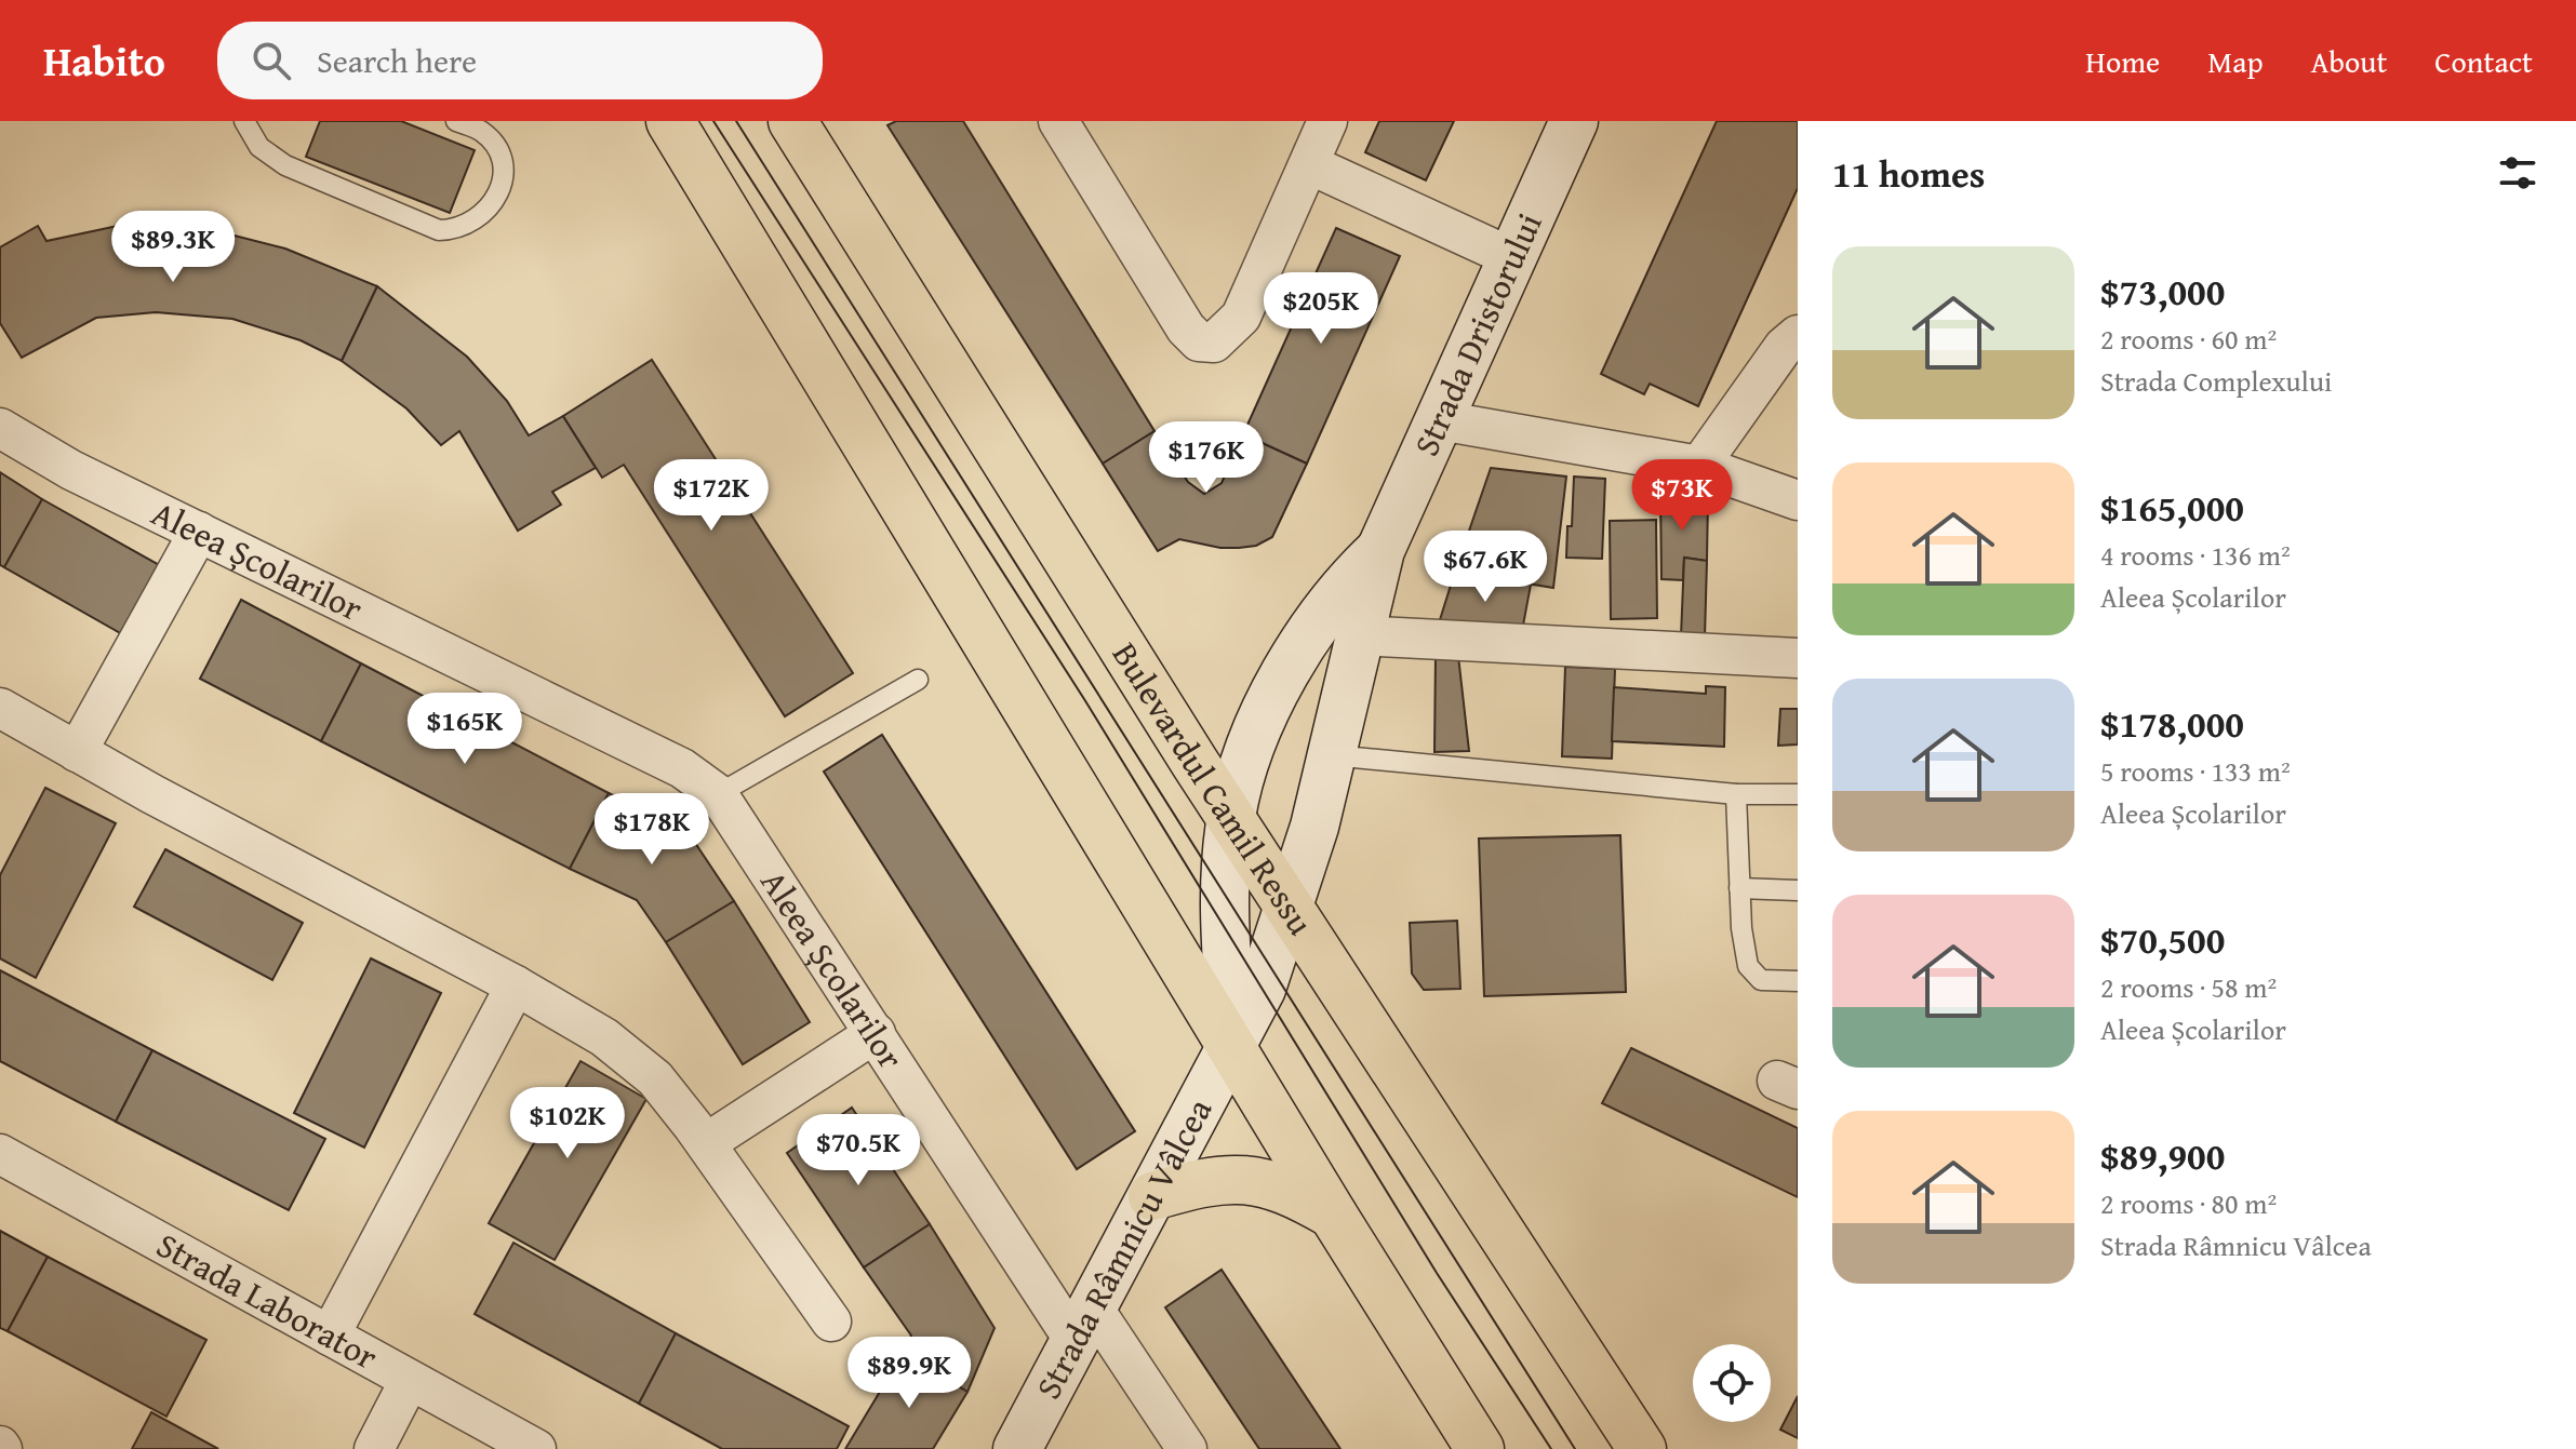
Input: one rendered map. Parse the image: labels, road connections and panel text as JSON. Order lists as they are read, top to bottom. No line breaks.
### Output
{"streets":{"main road":["Bulevardul Camil Ressu"],"street":["Strada Dristorului","Aleea Școlarilor","Strada Râmnicu Vâlcea","Strada Laborator"]},"crossings":[["Strada Dristorului","Bulevardul Camil Ressu"],["Strada Dristorului","Strada Râmnicu Vâlcea"],["Aleea Școlarilor","Strada Râmnicu Vâlcea"]],"page":{"header":"Habito","search":"Search here","nav":["Home","Map","About","Contact"],"heading":"11 homes","price":["$89.3K","$205K","$176K","$172K","$73K","$67.6K","$165K","$178K","$102K","$70.5K","$89.9K"],"list":[{"name":"$73,000","note":"2 rooms · 60 m² · Strada Complexului"},{"name":"$165,000","note":"4 rooms · 136 m² · Aleea Școlarilor"},{"name":"$178,000","note":"5 rooms · 133 m² · Aleea Școlarilor"},{"name":"$70,500","note":"2 rooms · 58 m² · Aleea Școlarilor"},{"name":"$89,900","note":"2 rooms · 80 m² · Strada Râmnicu Vâlcea"}]}}
